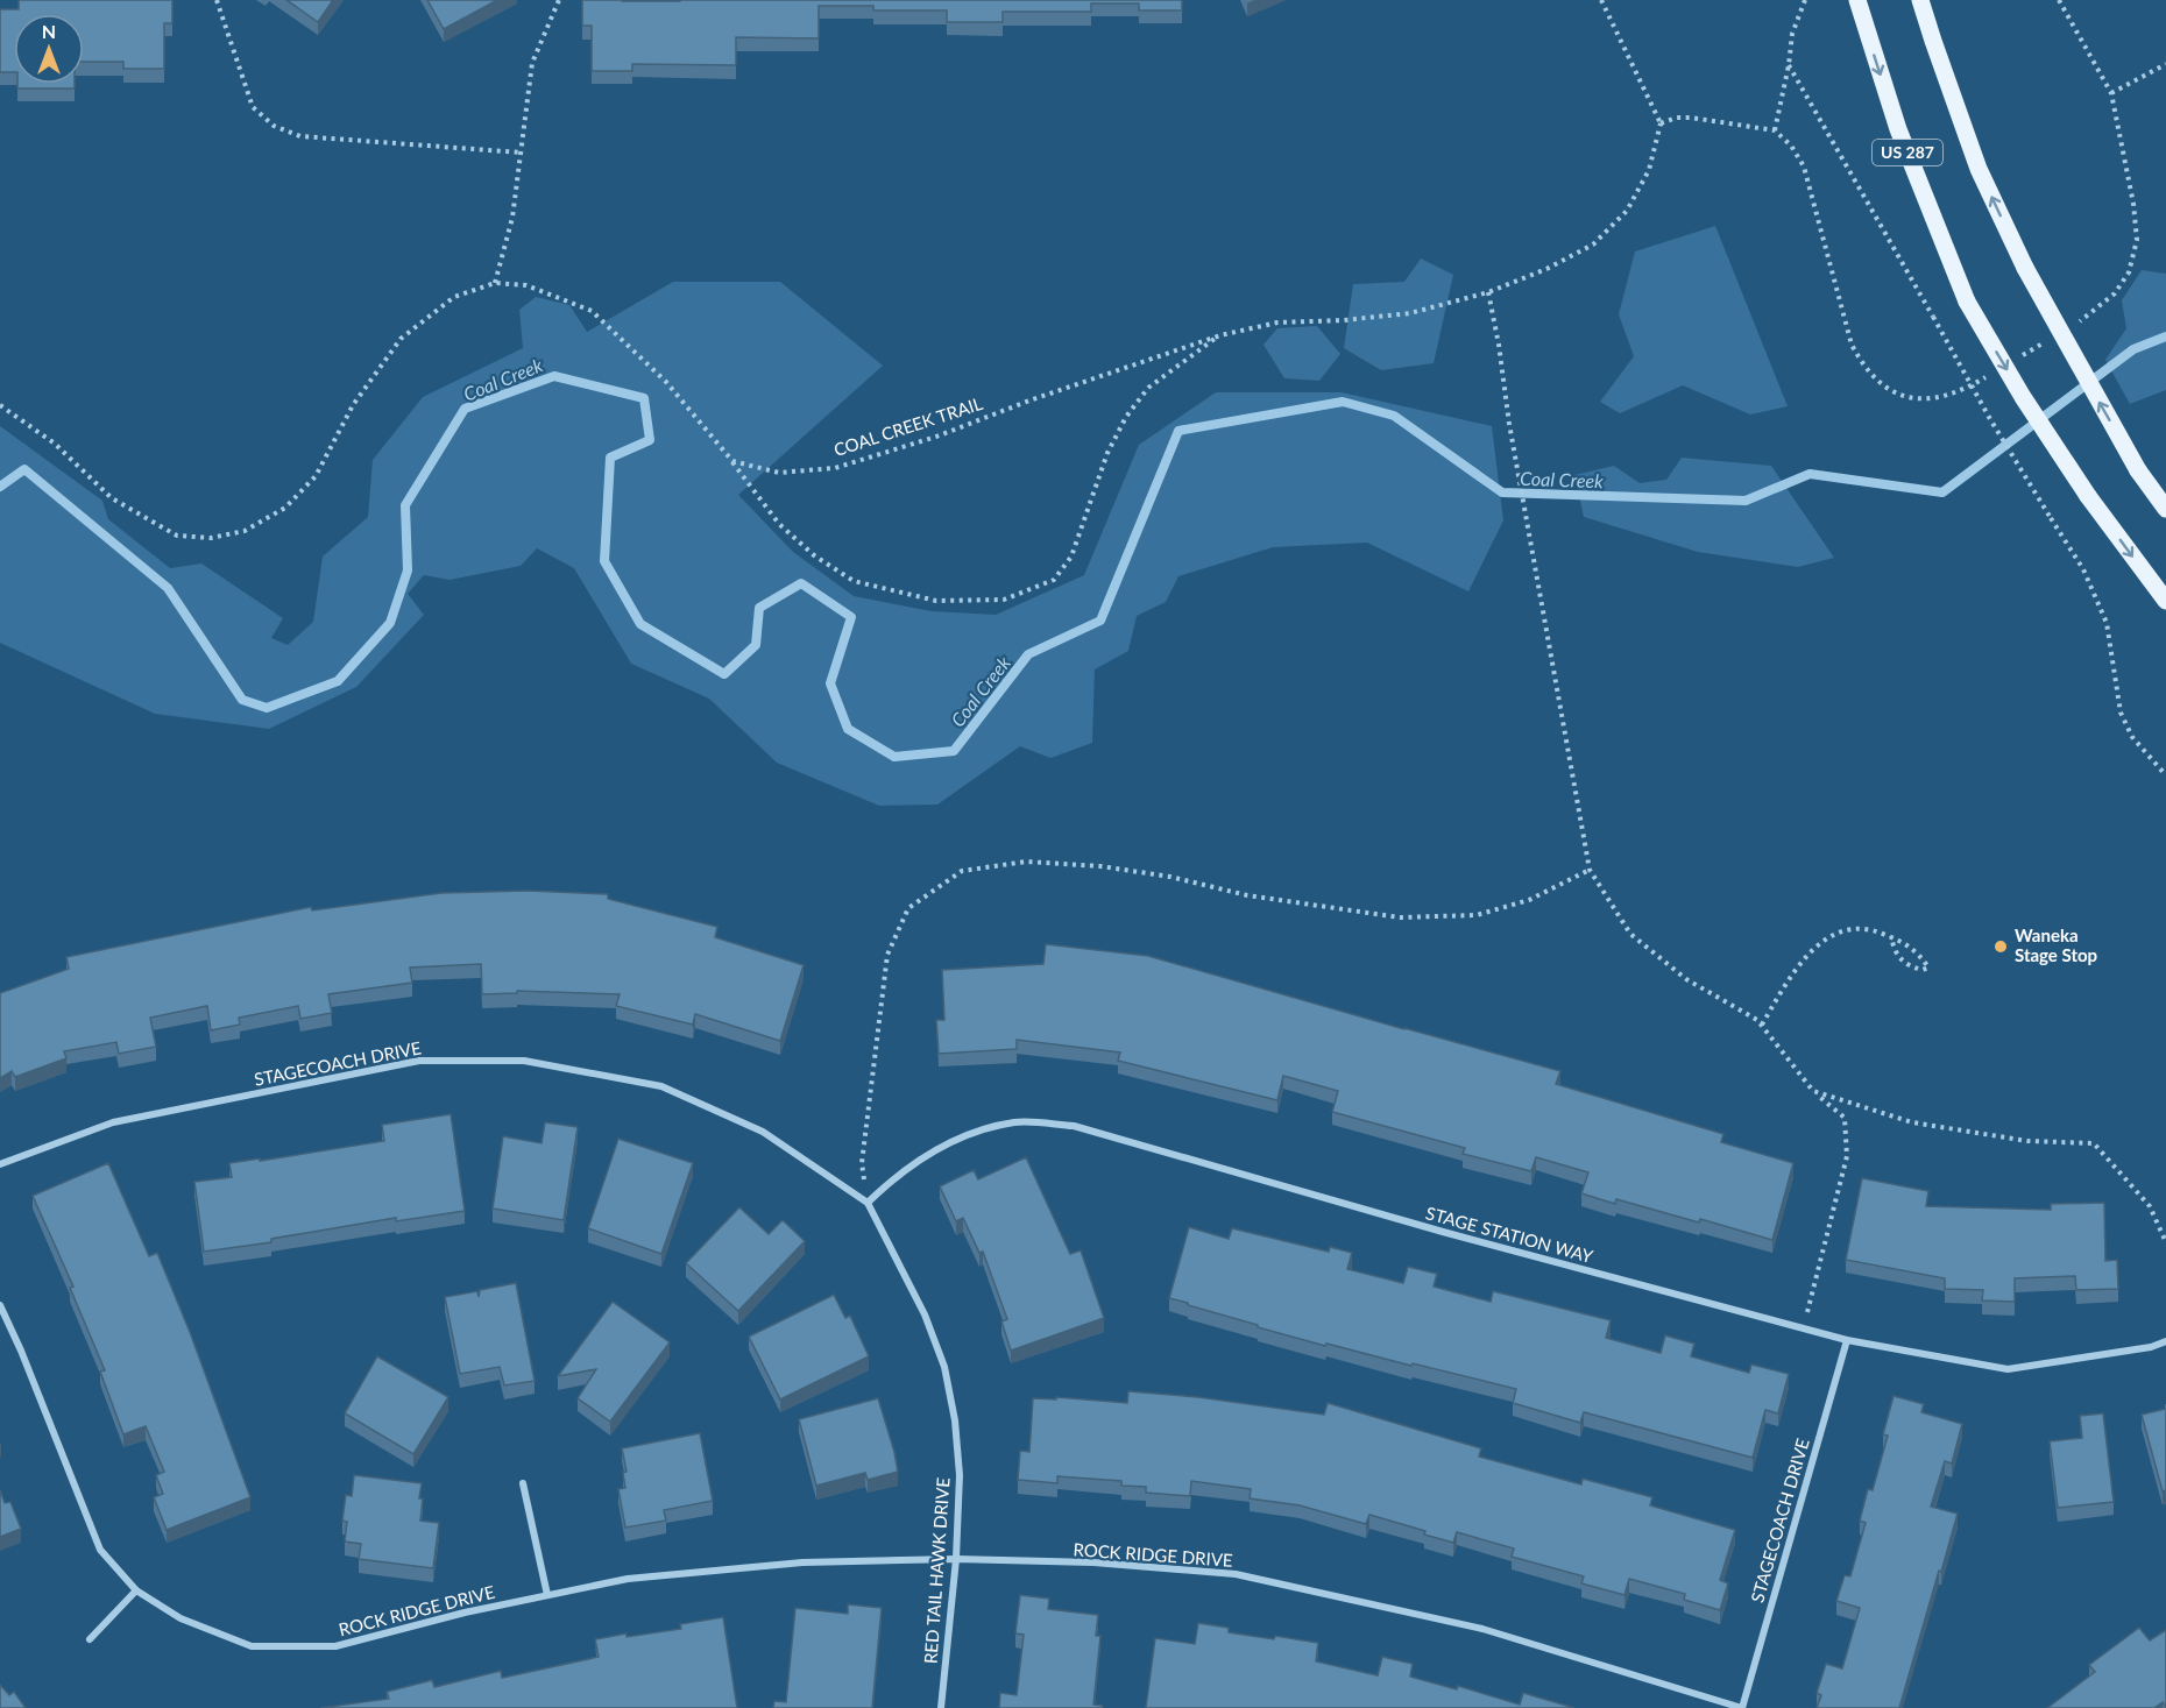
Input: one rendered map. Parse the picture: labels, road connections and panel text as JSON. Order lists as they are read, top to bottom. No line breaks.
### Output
{"streets":{"main road":["US 287"],"street":["STAGECOACH DRIVE","STAGE STATION WAY","ROCK RIDGE DRIVE","RED TAIL HAWK DRIVE"],"path":["COAL CREEK TRAIL"]},"crossings":[["STAGECOACH DRIVE","STAGE STATION WAY"],["STAGECOACH DRIVE","ROCK RIDGE DRIVE"],["STAGECOACH DRIVE","RED TAIL HAWK DRIVE"],["STAGE STATION WAY","RED TAIL HAWK DRIVE"],["ROCK RIDGE DRIVE","RED TAIL HAWK DRIVE"]],"water":["Coal Creek"],"places":["Waneka Stage Stop"],"north":"top"}
